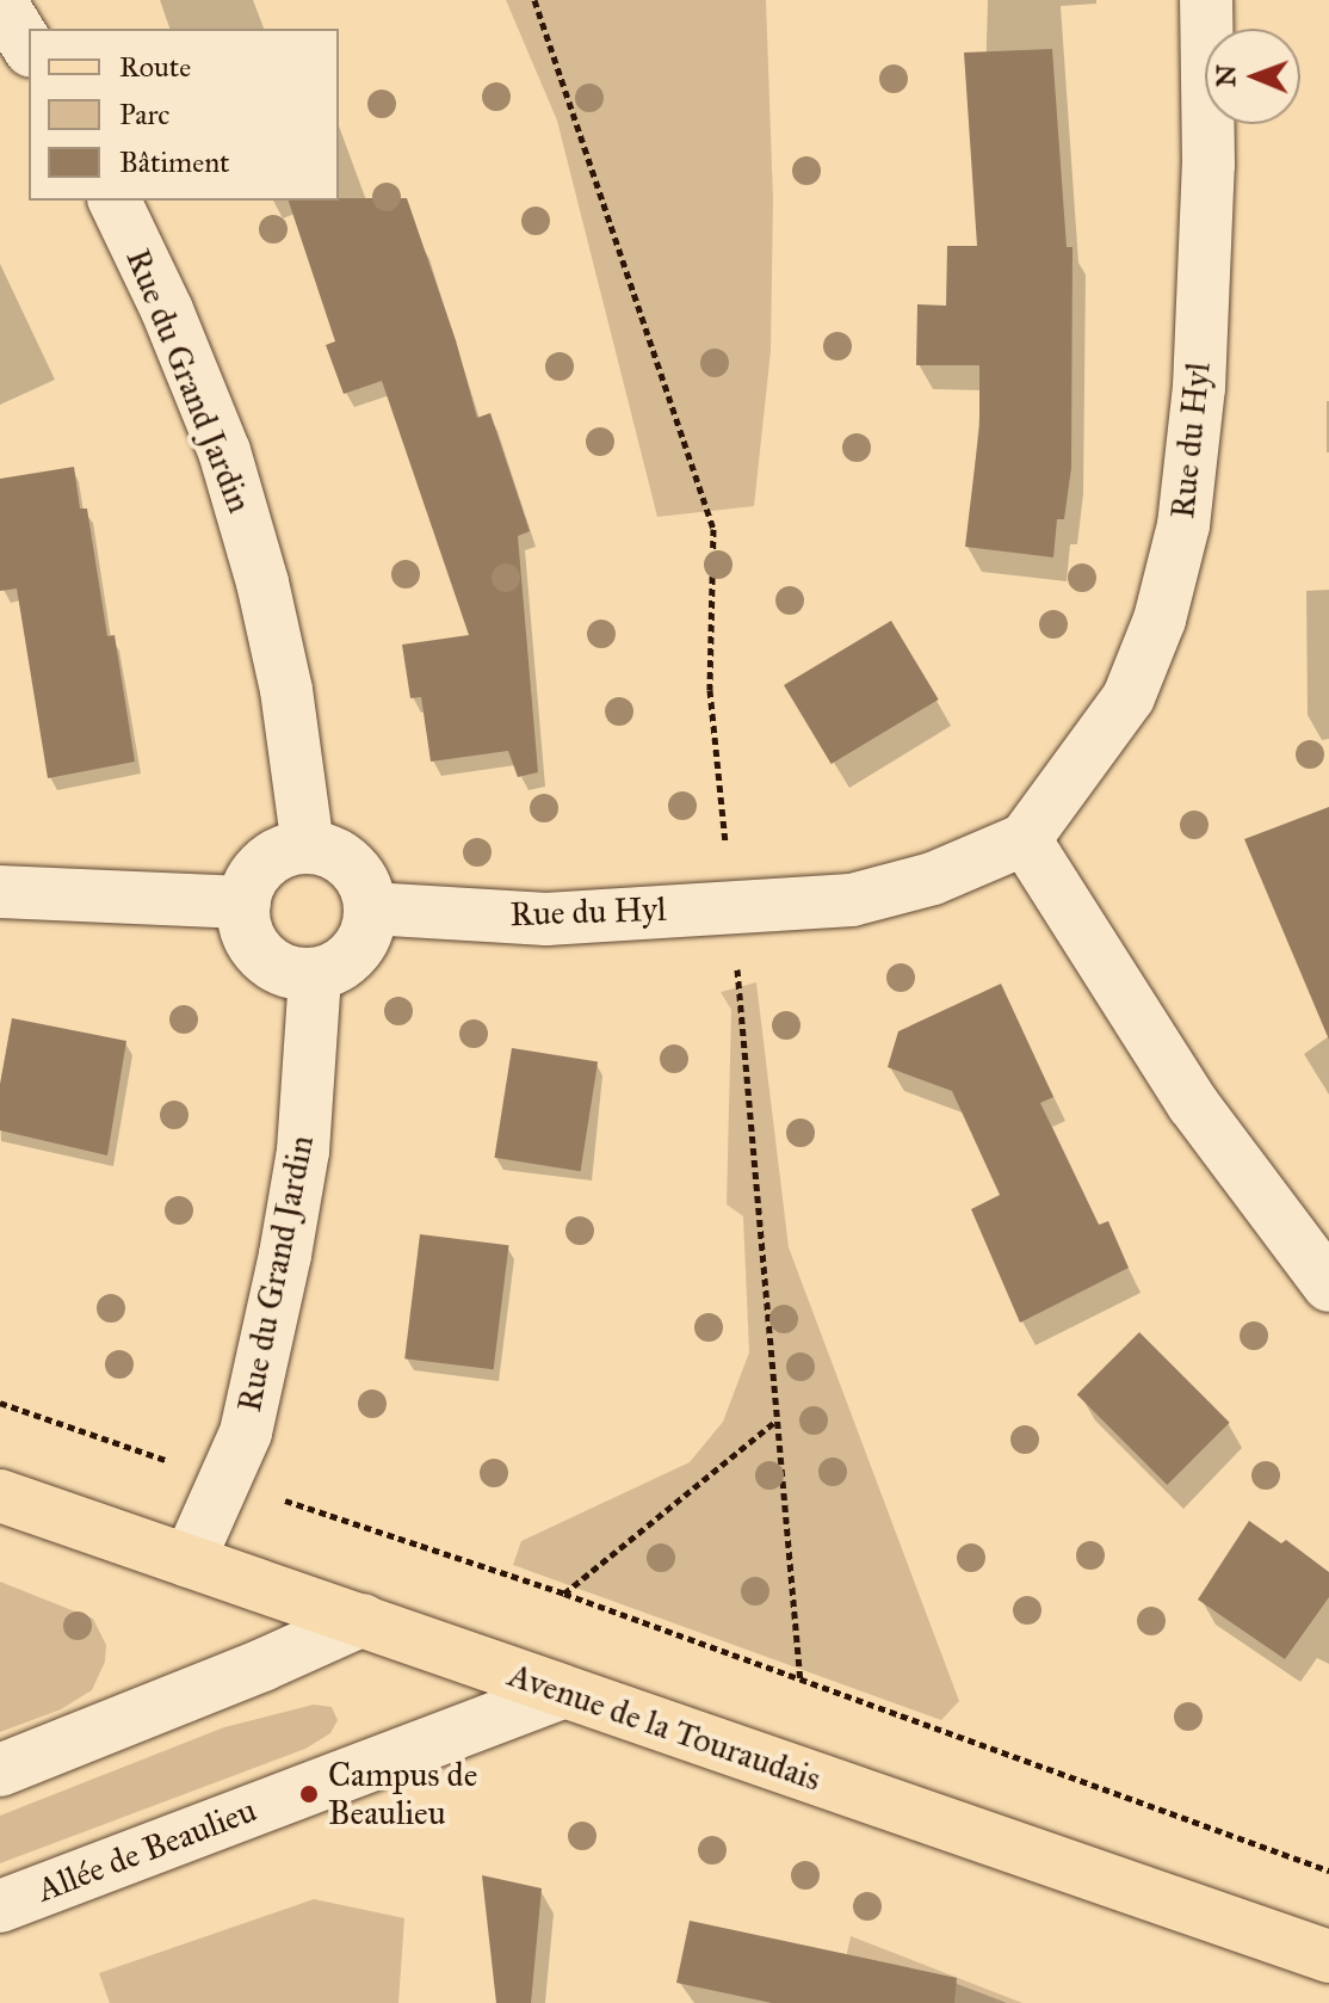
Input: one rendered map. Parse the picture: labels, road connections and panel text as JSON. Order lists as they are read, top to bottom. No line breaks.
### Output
{"streets":{"main road":["Avenue de la Touraudais"],"street":["Rue du Grand Jardin","Rue du Hyl","Allée de Beaulieu"]},"crossings":[["Rue du Grand Jardin","Rue du Hyl"],["Rue du Grand Jardin","Avenue de la Touraudais"],["Avenue de la Touraudais","Allée de Beaulieu"]],"places":["Campus de Beaulieu"],"legend":["Route","Parc","Bâtiment"],"north":"left"}
